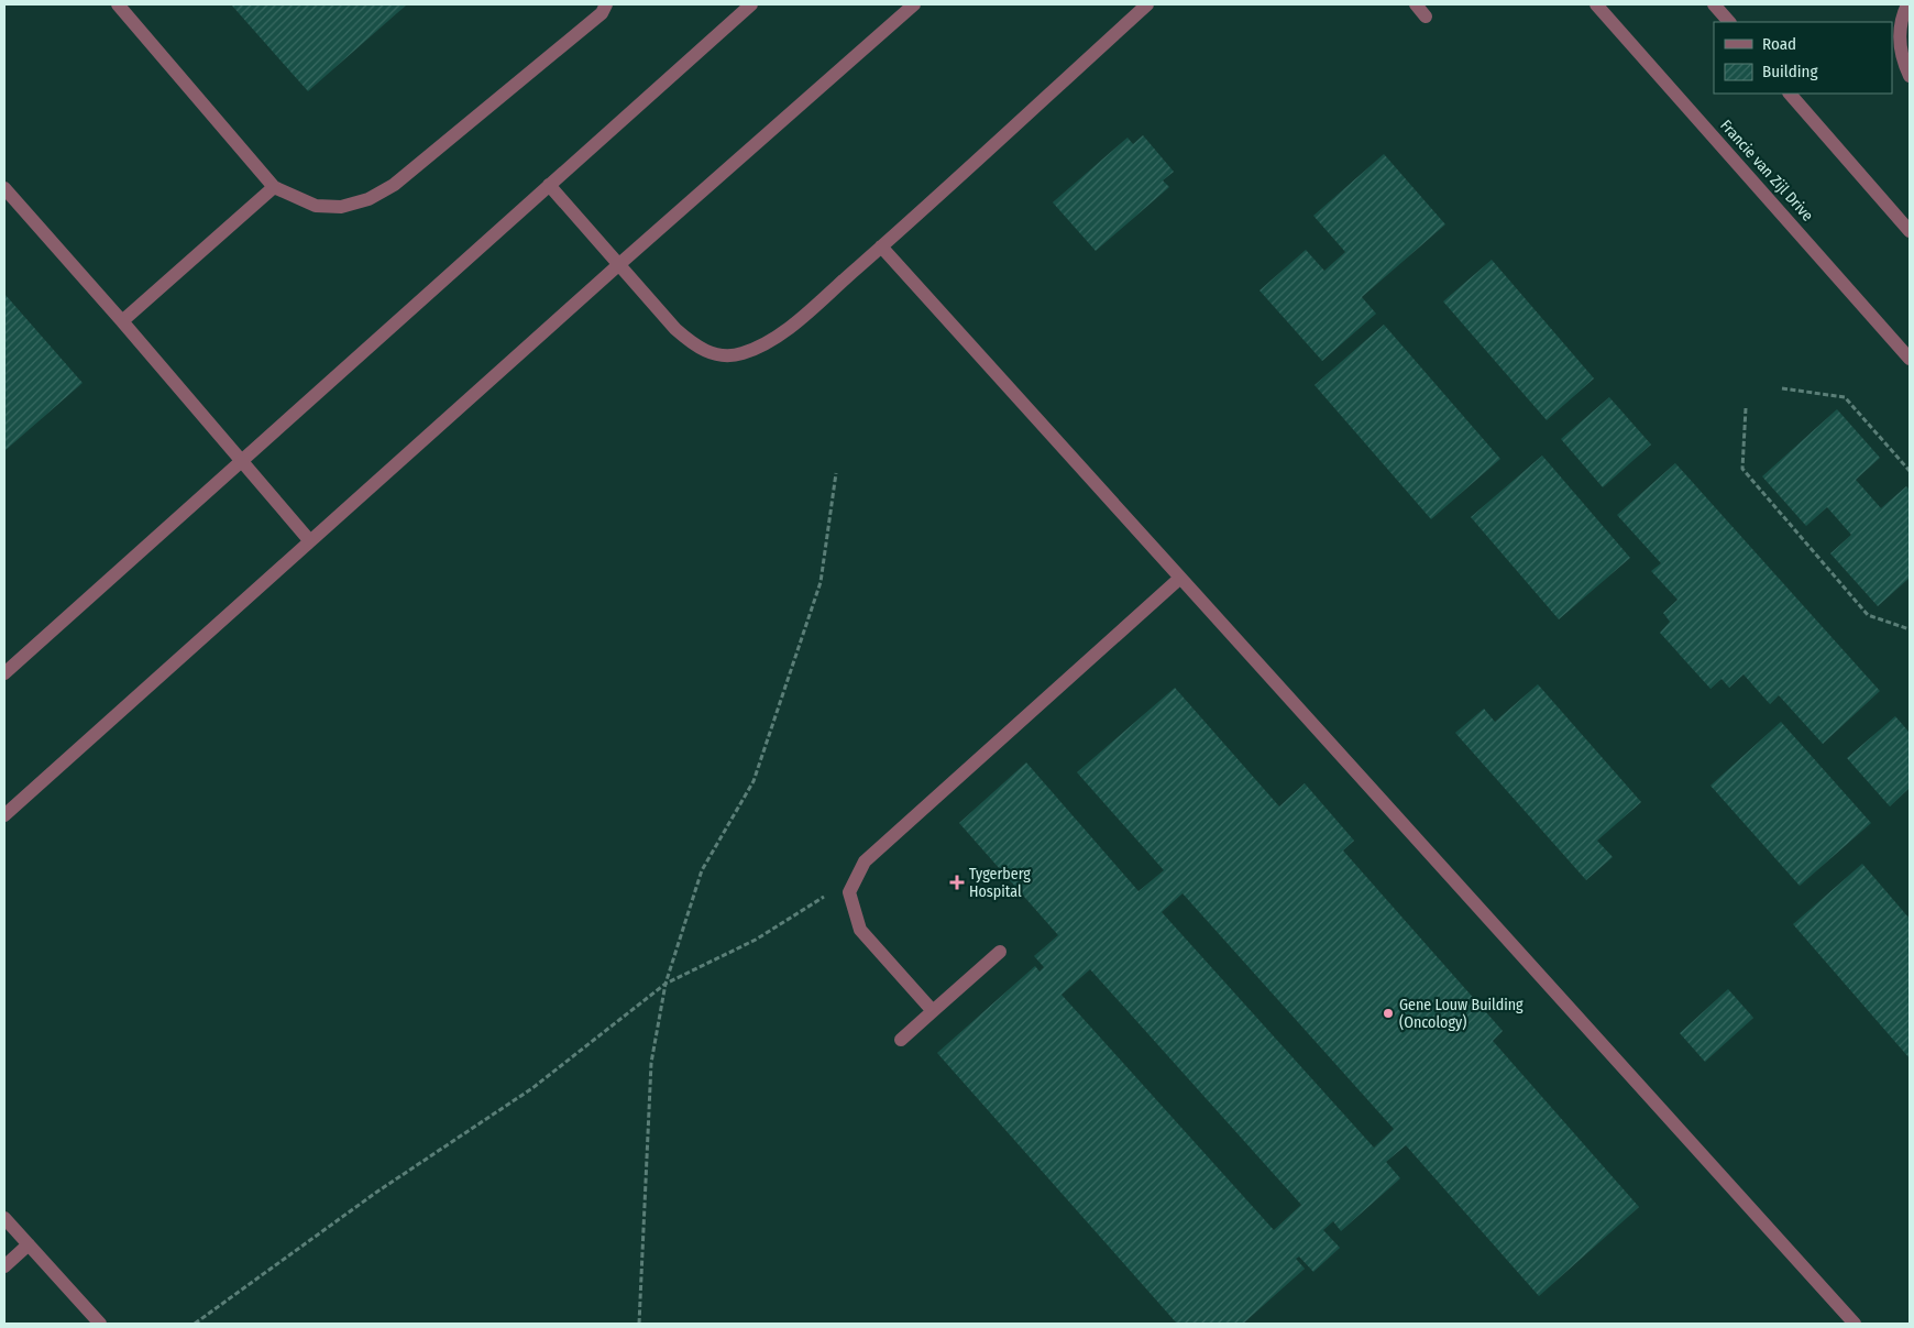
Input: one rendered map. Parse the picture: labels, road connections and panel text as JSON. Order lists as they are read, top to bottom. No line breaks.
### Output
{"streets":{"street":["Francie van Zijl Drive"]},"places":{"health":["Tygerberg Hospital"],"other":["Gene Louw Building (Oncology)"]},"legend":["Road","Building"]}
